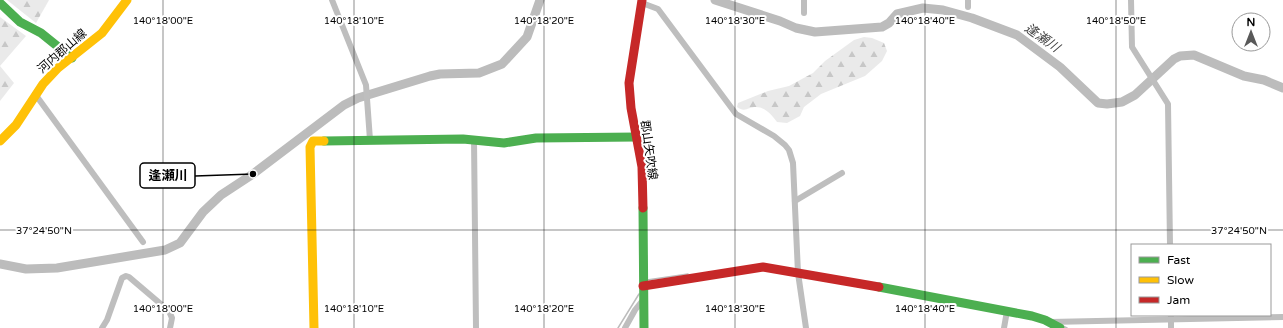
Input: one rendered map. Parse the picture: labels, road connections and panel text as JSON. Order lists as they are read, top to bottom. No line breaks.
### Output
{"streets":{"street":["河内郡山線","郡山矢吹線"]},"water":["逢瀬川"],"places":["逢瀬川"],"legend":["Fast","Slow","Jam"],"north":"top","coordinates":["140°18'00\"E","140°18'10\"E","140°18'20\"E","140°18'30\"E","140°18'40\"E","140°18'50\"E","37°24'50\"N"]}
